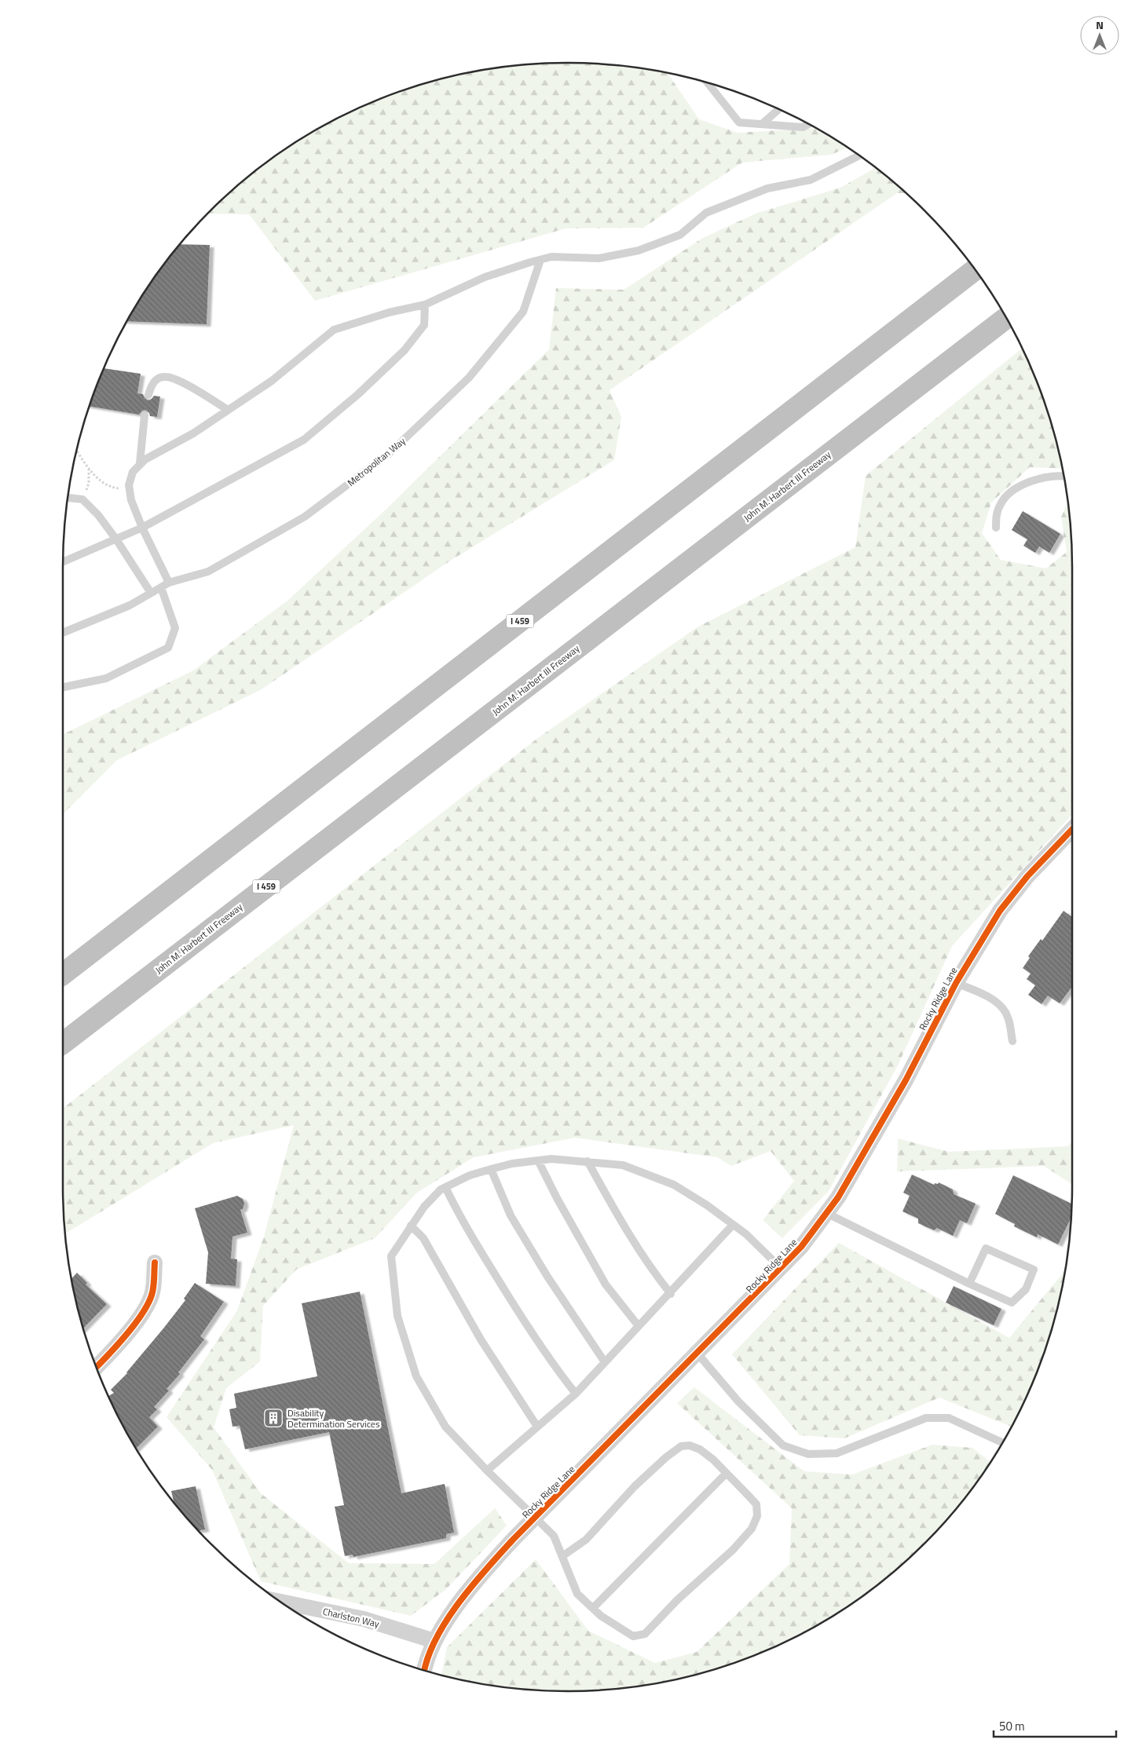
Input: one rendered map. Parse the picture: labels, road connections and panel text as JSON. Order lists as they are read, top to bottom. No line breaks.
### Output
{"streets":{"highway":["John M. Harbert III Freeway","I 459"],"street":["Rocky Ridge Lane","Charlston Way"],"lane":["Metropolitan Way"]},"crossings":[["Rocky Ridge Lane","Charlston Way"]],"places":{"building":["Disability Determination Services"]},"scale_bar":"50 m","north":"top"}
